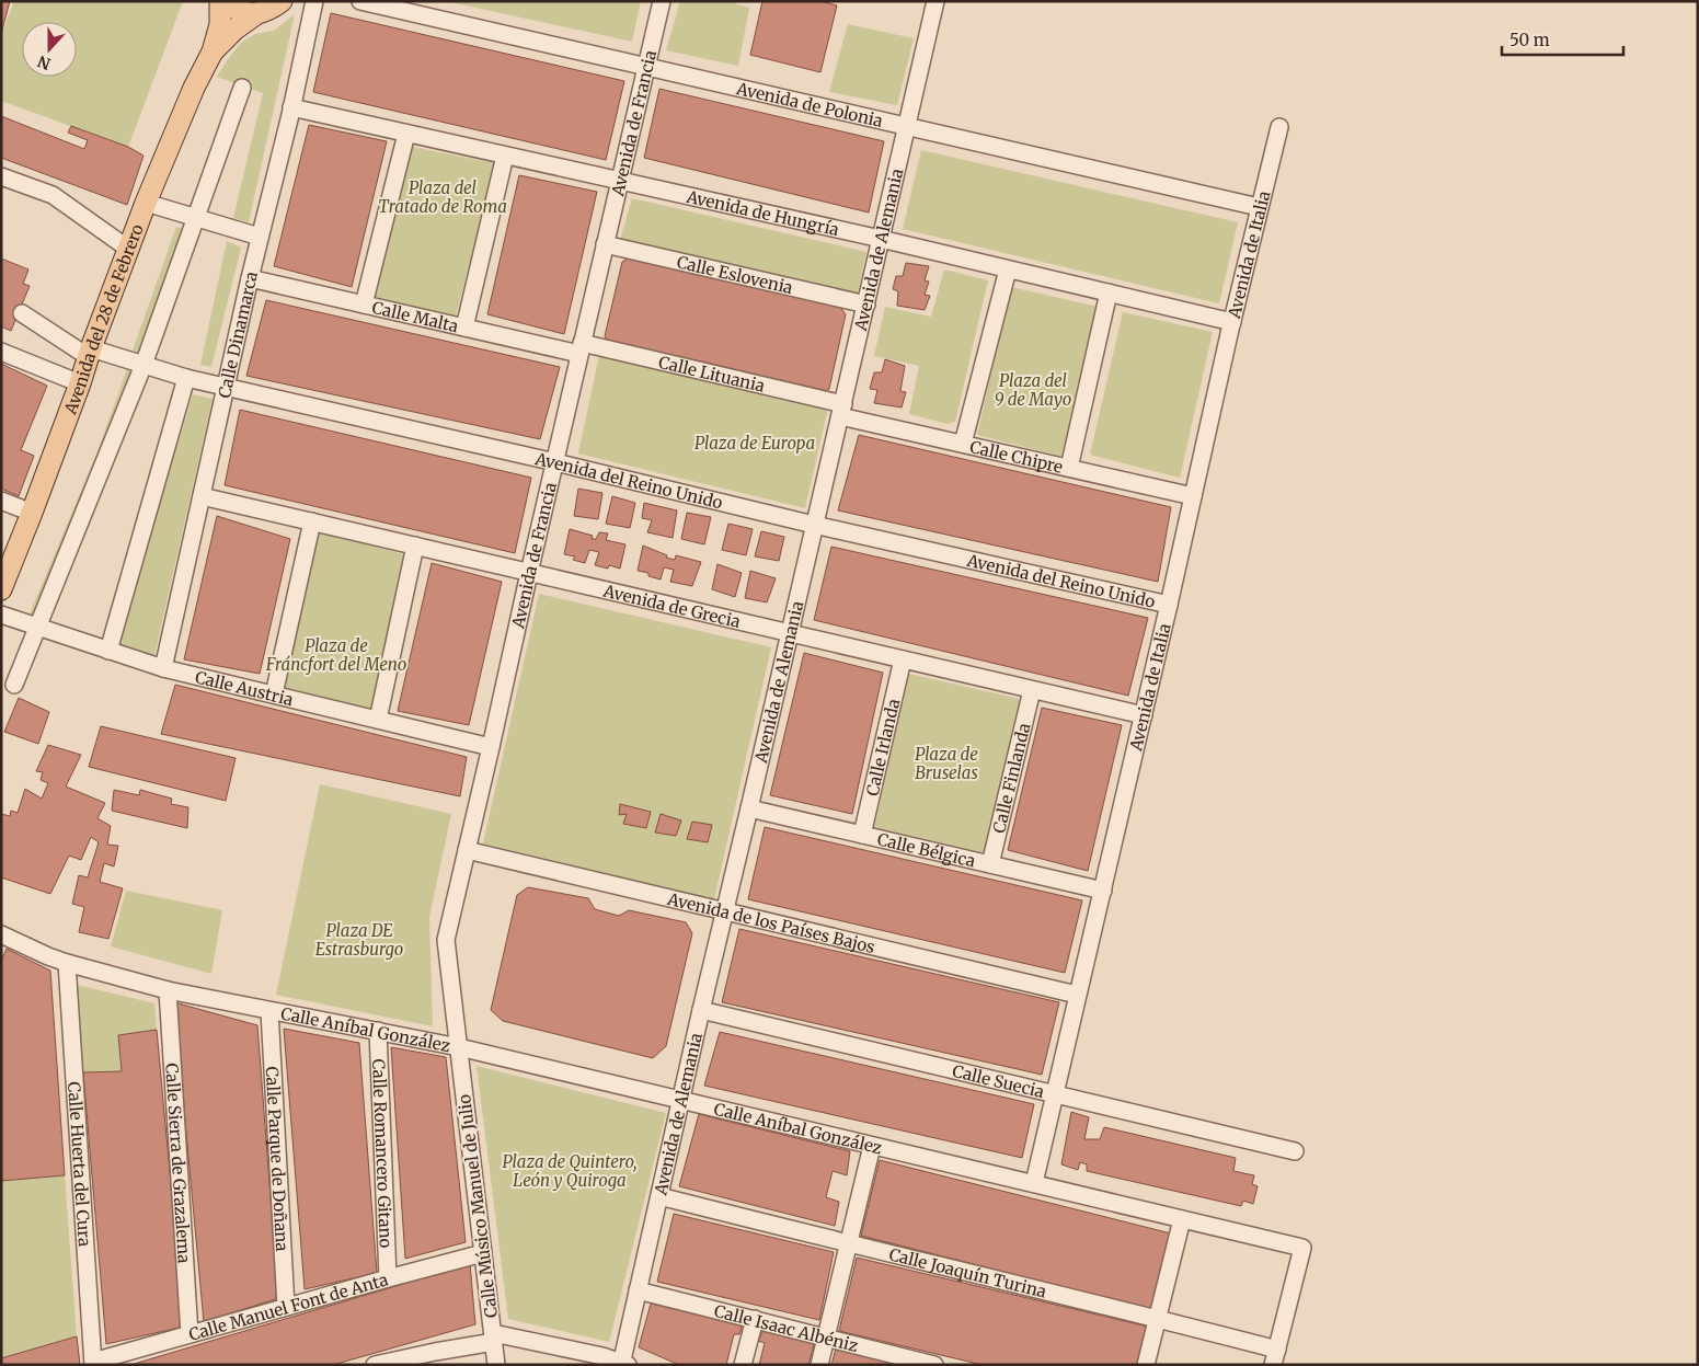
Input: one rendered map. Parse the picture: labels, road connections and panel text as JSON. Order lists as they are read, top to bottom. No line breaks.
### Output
{"streets":{"main road":["Avenida del 28 de Febrero"],"street":["Avenida de Polonia","Avenida de Francia","Avenida de Hungría","Avenida de Alemania","Avenida de Italia","Calle Eslovenia","Calle Malta","Calle Dinamarca","Calle Lituania","Calle Chipre","Avenida del Reino Unido","Avenida de Grecia","Calle Austria","Calle Irlanda","Calle Finlanda","Calle Bélgica","Avenida de los Países Bajos","Calle Aníbal González","Calle Suecia","Calle Romancero Gitano","Calle Parque de Doñana","Calle Sierra de Grazalema","Calle Huerta del Cura","Calle Músico Manuel de Julio","Calle Joaquín Turina","Calle Manuel Font de Anta","Calle Isaac Albéniz"]},"crossings":[["Avenida de Polonia","Avenida de Francia"],["Avenida de Polonia","Avenida de Alemania"],["Avenida de Polonia","Avenida de Italia"],["Avenida de Francia","Avenida de Hungría"],["Avenida de Francia","Calle Eslovenia"],["Avenida de Francia","Calle Malta"],["Avenida de Francia","Calle Lituania"],["Avenida de Francia","Avenida del Reino Unido"],["Avenida de Francia","Avenida de Grecia"],["Avenida de Francia","Calle Austria"],["Avenida de Francia","Avenida de los Países Bajos"],["Avenida de Francia","Calle Aníbal González"],["Avenida de Francia","Calle Músico Manuel de Julio"],["Avenida de Hungría","Avenida de Alemania"],["Avenida de Hungría","Avenida de Italia"],["Avenida de Hungría","Calle Dinamarca"],["Avenida de Alemania","Calle Eslovenia"],["Avenida de Alemania","Calle Lituania"],["Avenida de Alemania","Calle Chipre"],["Avenida de Alemania","Avenida del Reino Unido"],["Avenida de Alemania","Avenida de Grecia"],["Avenida de Alemania","Calle Bélgica"],["Avenida de Alemania","Avenida de los Países Bajos"],["Avenida de Alemania","Calle Aníbal González"],["Avenida de Alemania","Calle Suecia"],["Avenida de Alemania","Calle Joaquín Turina"],["Avenida de Alemania","Calle Isaac Albéniz"],["Avenida de Italia","Calle Chipre"],["Avenida de Italia","Avenida del Reino Unido"],["Avenida de Italia","Avenida de Grecia"],["Avenida de Italia","Calle Bélgica"],["Avenida de Italia","Avenida de los Países Bajos"],["Avenida de Italia","Calle Aníbal González"],["Avenida de Italia","Calle Suecia"],["Calle Malta","Calle Dinamarca"],["Calle Malta","Calle Lituania"],["Avenida del 28 de Febrero","Avenida del Reino Unido"],["Calle Dinamarca","Avenida del Reino Unido"],["Calle Dinamarca","Avenida de Grecia"],["Calle Dinamarca","Calle Austria"],["Calle Lituania","Calle Chipre"],["Avenida de Grecia","Calle Irlanda"],["Avenida de Grecia","Calle Finlanda"],["Calle Irlanda","Calle Bélgica"],["Calle Finlanda","Calle Bélgica"],["Calle Aníbal González","Calle Romancero Gitano"],["Calle Aníbal González","Calle Parque de Doñana"],["Calle Aníbal González","Calle Sierra de Grazalema"],["Calle Aníbal González","Calle Huerta del Cura"],["Calle Aníbal González","Calle Músico Manuel de Julio"],["Calle Aníbal González","Calle Joaquín Turina"],["Calle Romancero Gitano","Calle Manuel Font de Anta"],["Calle Parque de Doñana","Calle Manuel Font de Anta"],["Calle Sierra de Grazalema","Calle Manuel Font de Anta"],["Calle Huerta del Cura","Calle Manuel Font de Anta"],["Calle Músico Manuel de Julio","Calle Manuel Font de Anta"]],"parks":["Plaza del Tratado de Roma","Plaza del 9 de Mayo","Plaza de Europa","Plaza de Fráncfort del Meno","Plaza de Bruselas","Plaza DE Estrasburgo","Plaza de Quintero, León y Quiroga"],"scale_bar":"50 m","north":"bottom"}
